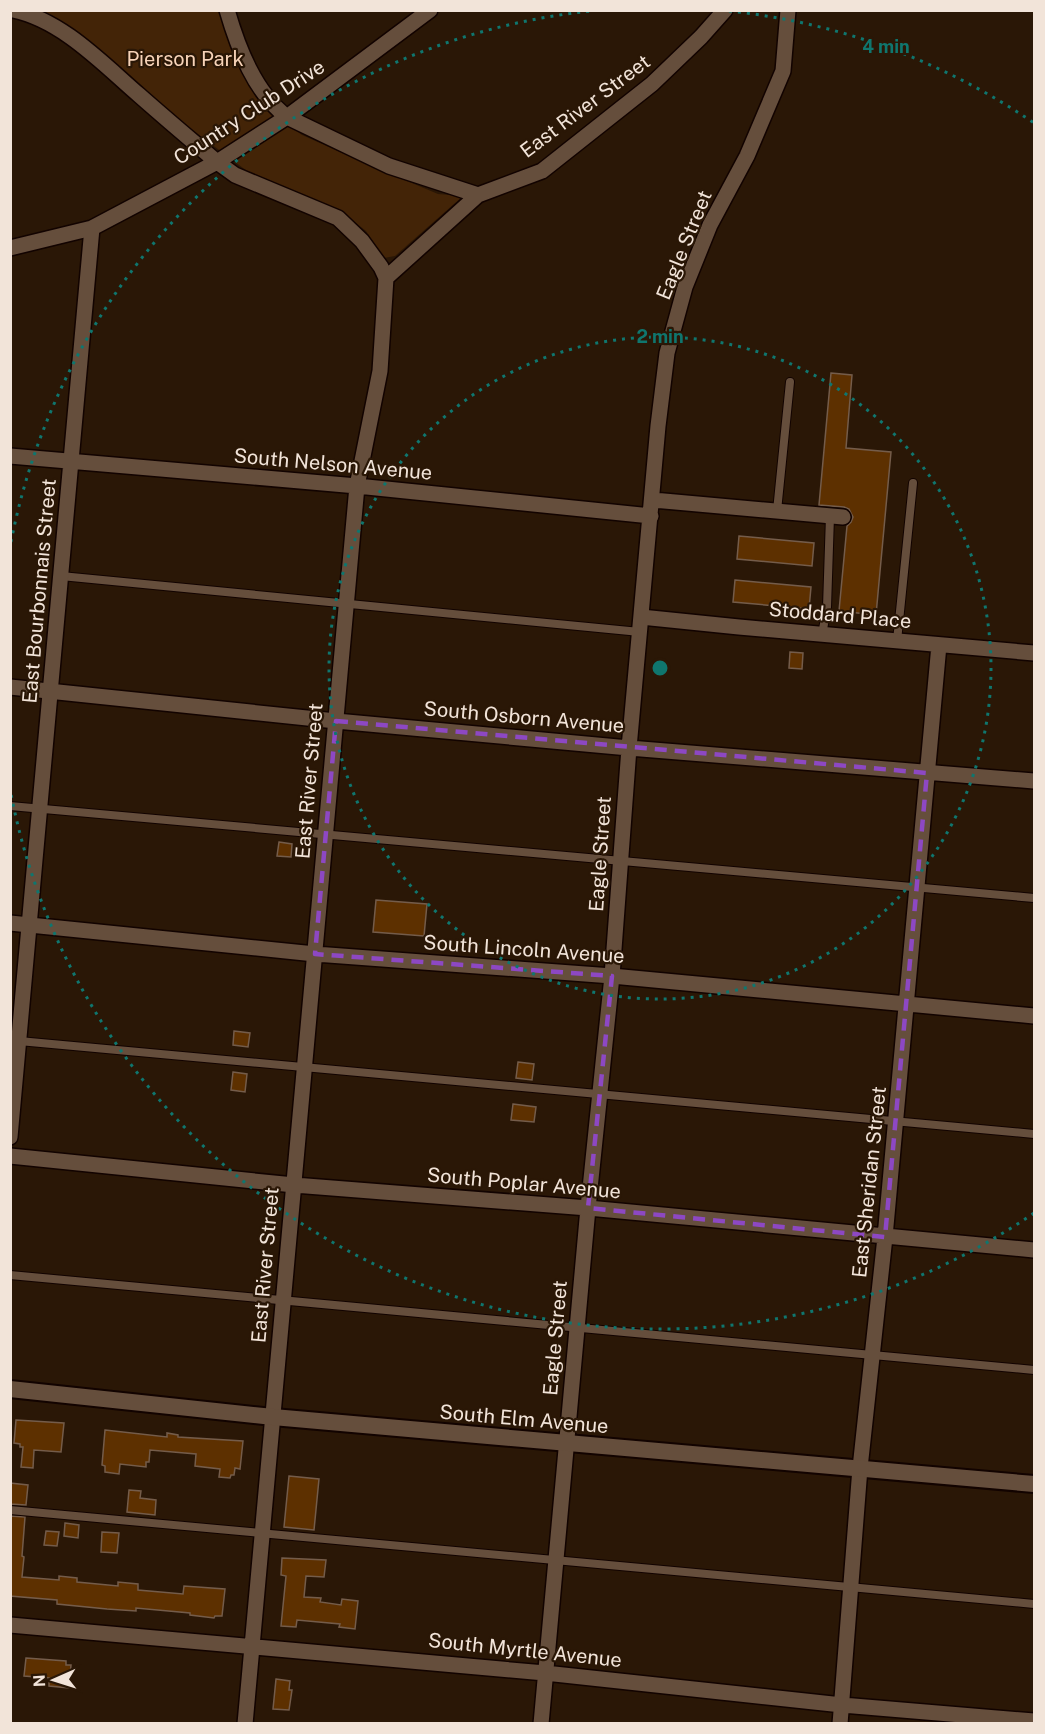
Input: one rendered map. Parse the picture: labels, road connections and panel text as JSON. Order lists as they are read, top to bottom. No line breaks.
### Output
{"streets":{"street":["East River Street","Country Club Drive","Eagle Street","South Nelson Avenue","East Bourbonnais Street","Stoddard Place","South Osborn Avenue","South Lincoln Avenue","East Sheridan Street","South Poplar Avenue","South Elm Avenue","South Myrtle Avenue"]},"crossings":[["East River Street","South Nelson Avenue"],["East River Street","South Osborn Avenue"],["East River Street","South Lincoln Avenue"],["East River Street","South Poplar Avenue"],["East River Street","South Elm Avenue"],["East River Street","South Myrtle Avenue"],["Country Club Drive","East Bourbonnais Street"],["Eagle Street","South Nelson Avenue"],["Eagle Street","Stoddard Place"],["Eagle Street","South Osborn Avenue"],["Eagle Street","South Lincoln Avenue"],["Eagle Street","South Poplar Avenue"],["Eagle Street","South Elm Avenue"],["Eagle Street","South Myrtle Avenue"],["South Nelson Avenue","East Bourbonnais Street"],["East Bourbonnais Street","South Osborn Avenue"],["East Bourbonnais Street","South Lincoln Avenue"],["Stoddard Place","East Sheridan Street"],["South Osborn Avenue","East Sheridan Street"],["South Lincoln Avenue","East Sheridan Street"],["East Sheridan Street","South Poplar Avenue"],["East Sheridan Street","South Elm Avenue"],["East Sheridan Street","South Myrtle Avenue"]],"parks":["Pierson Park"],"north":"left","rings":["4 min","2 min"]}
